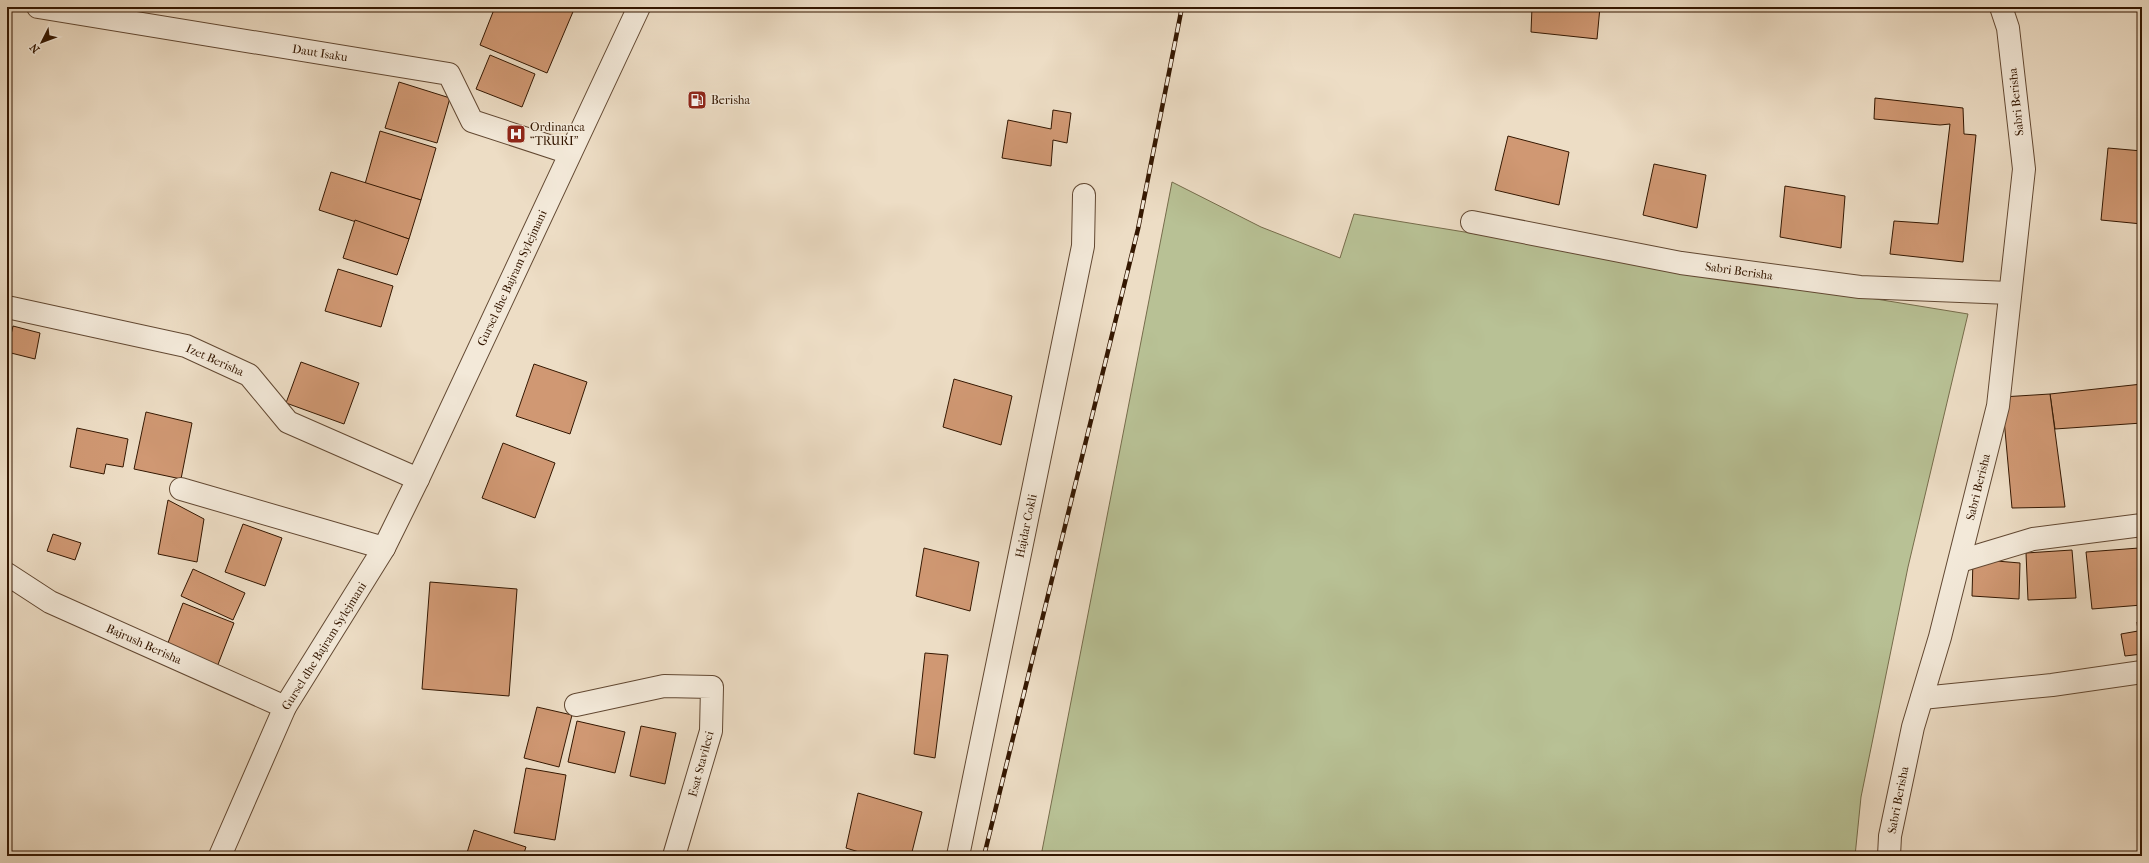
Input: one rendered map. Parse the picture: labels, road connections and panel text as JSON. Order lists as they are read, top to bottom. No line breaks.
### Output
{"streets":{"street":["Daut Isaku","Sabri Berisha","Gursel dhe Bajram Sylejmani","Izet Berisha","Hajdar Cokli","Bajrush Berisha","Esat Stavileci"]},"crossings":[["Daut Isaku","Gursel dhe Bajram Sylejmani"],["Gursel dhe Bajram Sylejmani","Izet Berisha"],["Gursel dhe Bajram Sylejmani","Bajrush Berisha"]],"places":{"fuel station":["Berisha"],"hospital":["Ordinanca “TRURI”"]},"north":"bottom left"}
